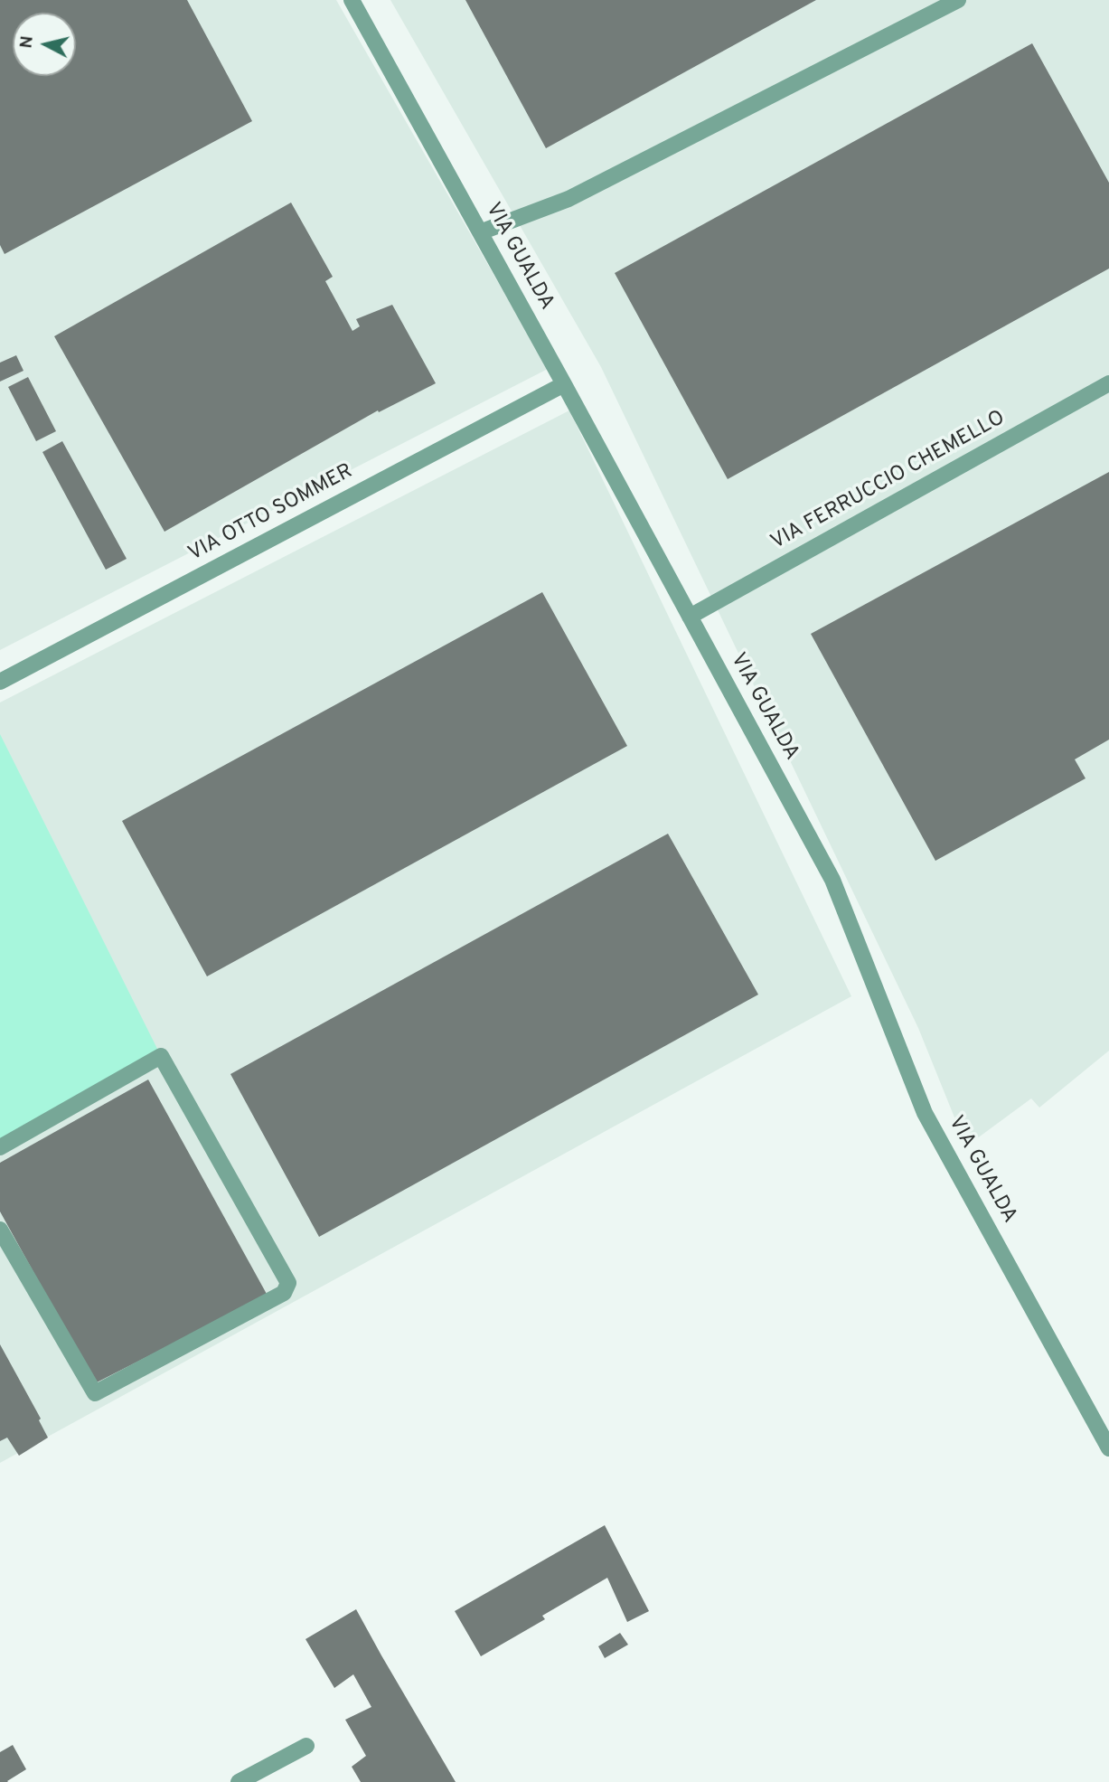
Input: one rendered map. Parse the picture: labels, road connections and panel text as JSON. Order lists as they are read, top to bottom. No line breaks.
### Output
{"streets":{"street":["VIA GUALDA","VIA FERRUCCIO CHEMELLO","VIA OTTO SOMMER"]},"crossings":[["VIA GUALDA","VIA FERRUCCIO CHEMELLO"],["VIA GUALDA","VIA OTTO SOMMER"]],"north":"left"}
